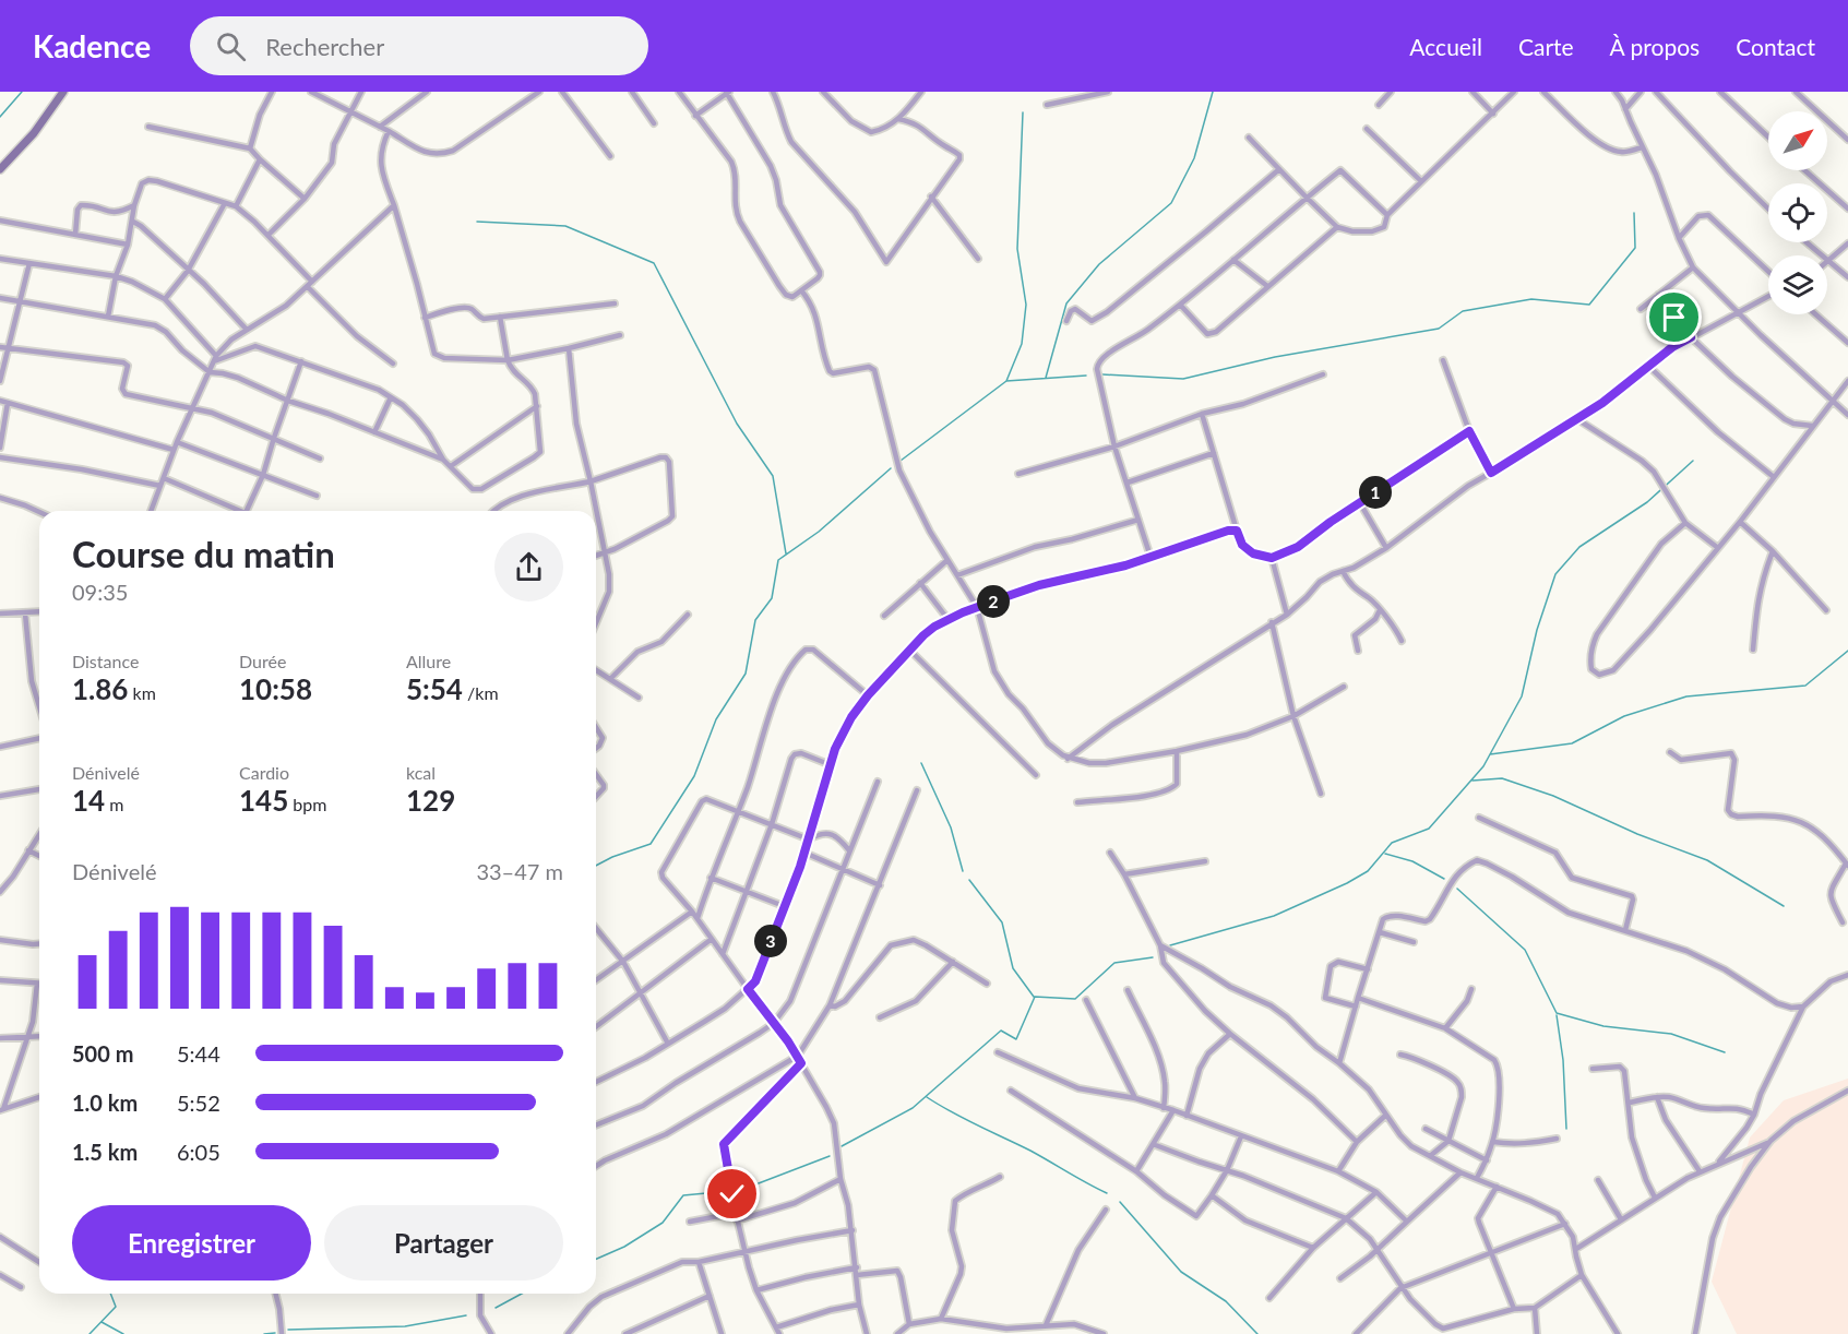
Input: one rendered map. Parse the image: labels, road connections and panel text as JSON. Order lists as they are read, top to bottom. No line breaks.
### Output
{"north":"top right","page":{"header":"Kadence","search":"Rechercher","nav":["Accueil","Carte","À propos","Contact"],"pins":["1","2","3"],"heading":["Course du matin","09:35"],"stats":[["Distance","1.86 km"],["Durée","10:58"],["Allure","5:54 /km"],["Dénivelé","14 m"],["Cardio","145 bpm"],["kcal","129"]],"chart":["Dénivelé","33–47 m"],"list":[{"name":"500 m","note":"5:44"},{"name":"1.0 km","note":"5:52"},{"name":"1.5 km","note":"6:05"}],"buttons":["Enregistrer","Partager"]}}
